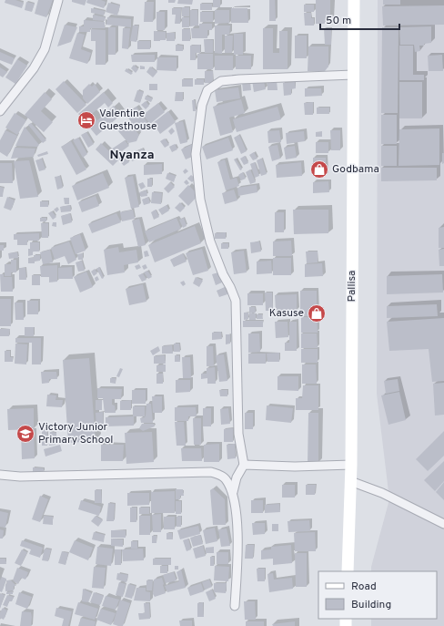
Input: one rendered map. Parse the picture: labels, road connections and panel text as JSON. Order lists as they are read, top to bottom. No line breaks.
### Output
{"streets":{"main road":["Pallisa"]},"districts":["Nyanza"],"places":{"hotel":["Valentine Guesthouse"],"shop":["Godbama","Kasuse"],"school or university":["Victory Junior Primary School"]},"legend":["Road","Building"],"scale_bar":"50 m"}
